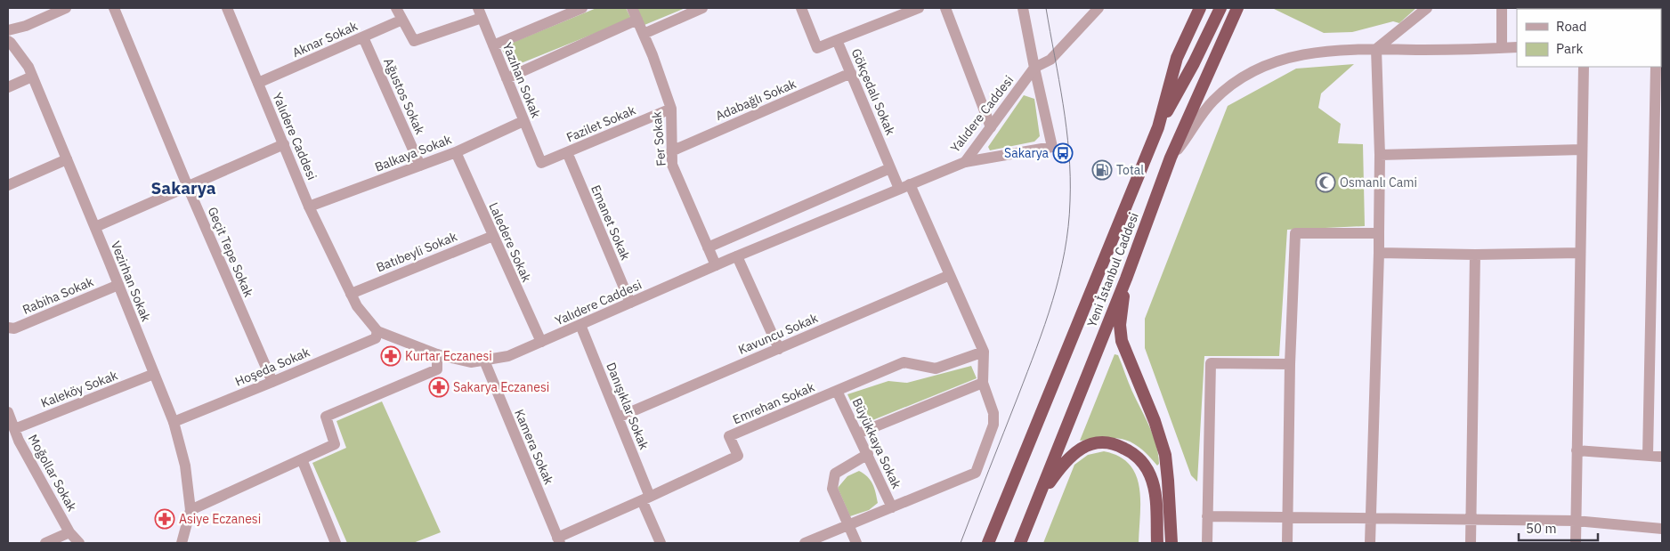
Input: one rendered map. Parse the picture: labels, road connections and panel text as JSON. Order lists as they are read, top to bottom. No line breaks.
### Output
{"streets":{"highway":["Yeni İstanbul Caddesi"],"street":["Aknar Sokak","Yazıhan Sokak","Gökçedalı Sokak","Ağustos Sokak","Adabağlı Sokak","Yalıdere Caddesi","Fazilet Sokak","Fer Sokak","Balkaya Sokak","Emanet Sokak","Laledere Sokak","Geçit Tepe Sokak","Batıbeyli Sokak","Vezirhan Sokak","Rabiha Sokak","Kavuncu Sokak","Hoşeda Sokak","Kaleköy Sokak","Emrehan Sokak","Danışıklar Sokak","Büyükkaya Sokak","Kamera Sokak","Moğollar Sokak"]},"crossings":[["Aknar Sokak","Ağustos Sokak"],["Aknar Sokak","Yalıdere Caddesi"],["Yazıhan Sokak","Fazilet Sokak"],["Yazıhan Sokak","Balkaya Sokak"],["Gökçedalı Sokak","Adabağlı Sokak"],["Gökçedalı Sokak","Yalıdere Caddesi"],["Gökçedalı Sokak","Kavuncu Sokak"],["Gökçedalı Sokak","Emrehan Sokak"],["Ağustos Sokak","Balkaya Sokak"],["Adabağlı Sokak","Fer Sokak"],["Yalıdere Caddesi","Fer Sokak"],["Yalıdere Caddesi","Balkaya Sokak"],["Yalıdere Caddesi","Emanet Sokak"],["Yalıdere Caddesi","Laledere Sokak"],["Yalıdere Caddesi","Batıbeyli Sokak"],["Yalıdere Caddesi","Hoşeda Sokak"],["Yalıdere Caddesi","Danışıklar Sokak"],["Yalıdere Caddesi","Kamera Sokak"],["Fazilet Sokak","Fer Sokak"],["Fazilet Sokak","Emanet Sokak"],["Balkaya Sokak","Laledere Sokak"],["Laledere Sokak","Batıbeyli Sokak"],["Geçit Tepe Sokak","Hoşeda Sokak"],["Vezirhan Sokak","Rabiha Sokak"],["Vezirhan Sokak","Hoşeda Sokak"],["Vezirhan Sokak","Kaleköy Sokak"],["Kavuncu Sokak","Danışıklar Sokak"],["Kaleköy Sokak","Moğollar Sokak"],["Emrehan Sokak","Danışıklar Sokak"],["Emrehan Sokak","Büyükkaya Sokak"],["Emrehan Sokak","Kamera Sokak"]],"districts":["Sakarya"],"places":{"bus stop":["Sakarya"],"fuel station":["Total"],"mosque":["Osmanlı Cami"],"pharmacy":["Kurtar Eczanesi","Sakarya Eczanesi","Asiye Eczanesi"]},"legend":["Road","Park"],"scale_bar":"50 m"}
